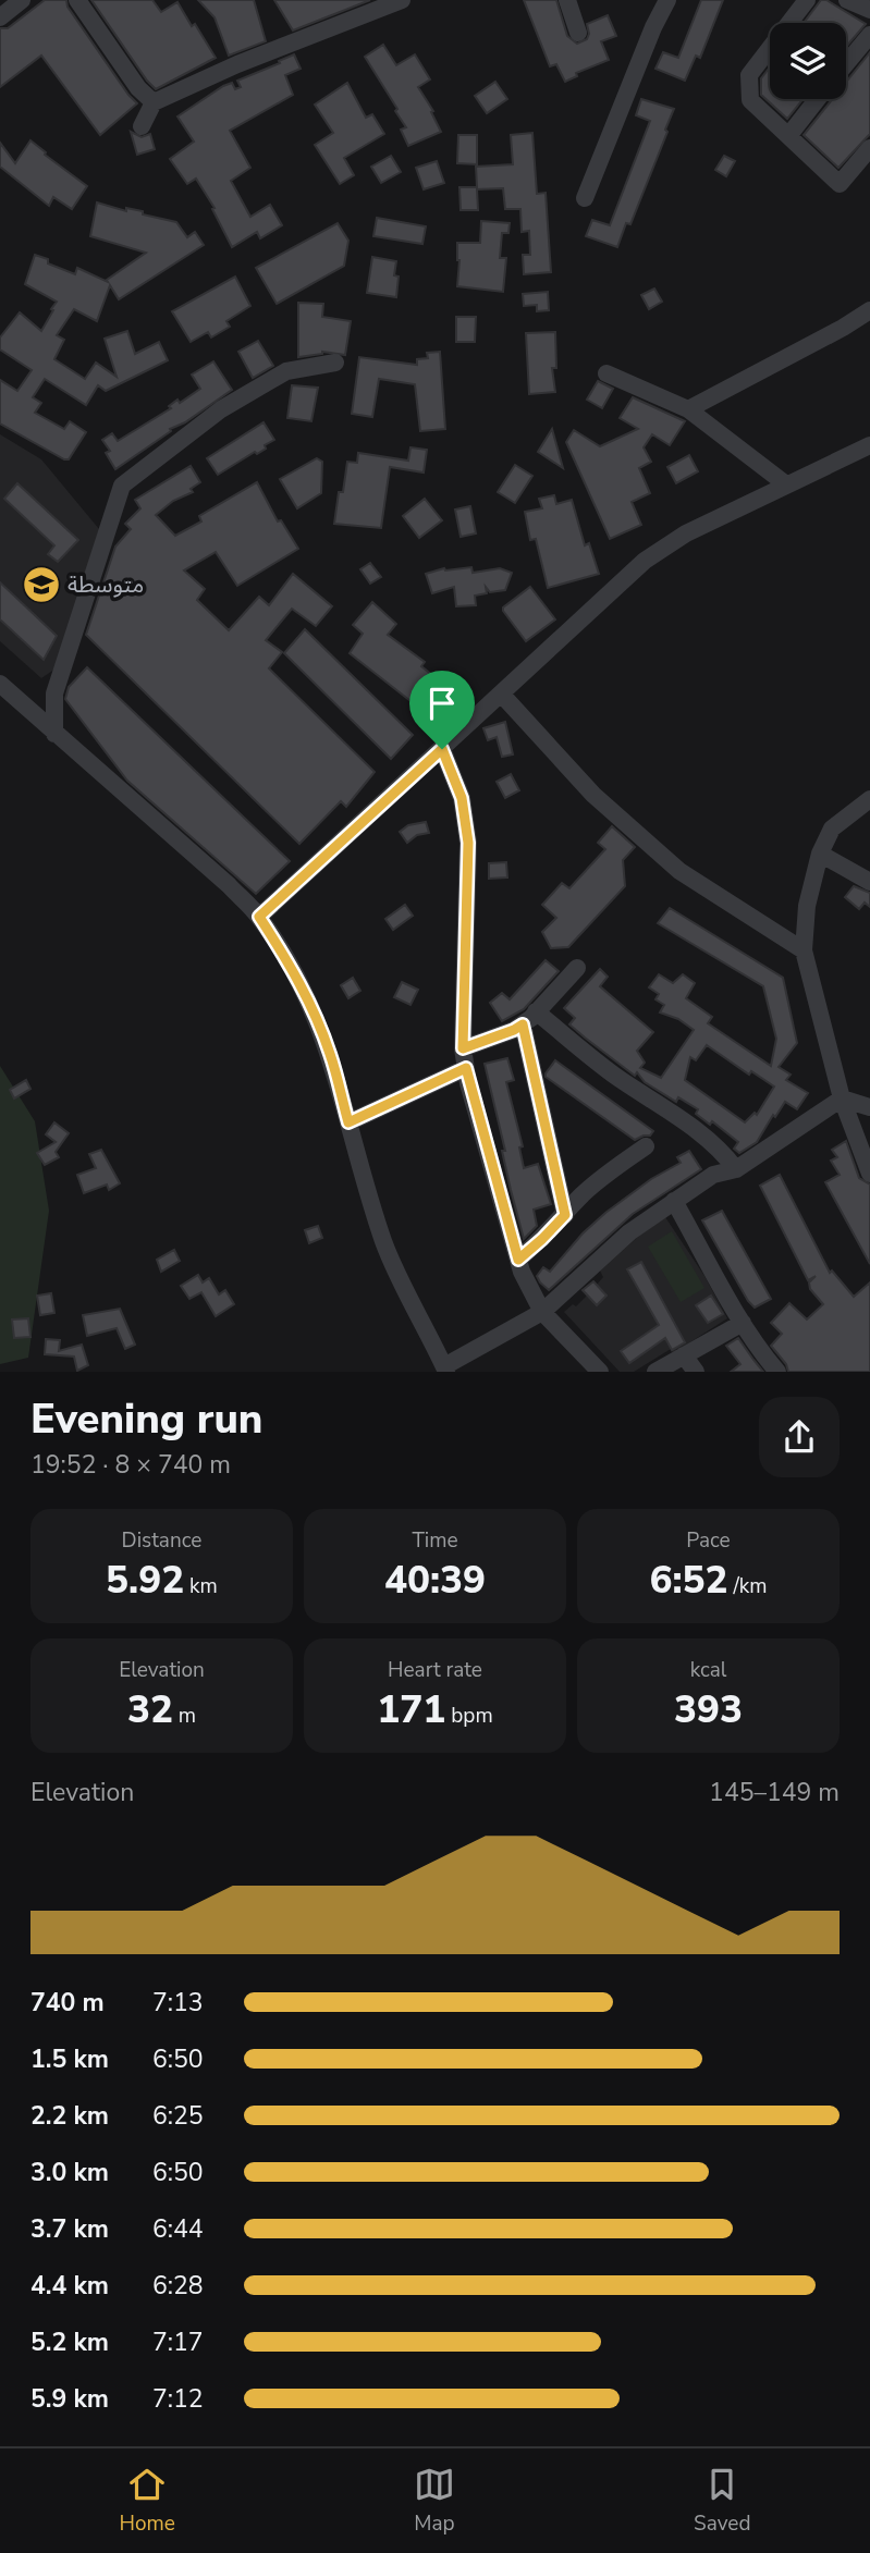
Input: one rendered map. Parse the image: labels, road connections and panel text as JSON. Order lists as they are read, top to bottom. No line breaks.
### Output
{"places":{"school or university":["متوسطة"]},"page":{"heading":["Evening run","19:52 · 8 × 740 m"],"stats":[["Distance","5.92 km"],["Time","40:39"],["Pace","6:52 /km"],["Elevation","32 m"],["Heart rate","171 bpm"],["kcal","393"]],"chart":["Elevation","145–149 m"],"list":[{"name":"740 m","note":"7:13"},{"name":"1.5 km","note":"6:50"},{"name":"2.2 km","note":"6:25"},{"name":"3.0 km","note":"6:50"},{"name":"3.7 km","note":"6:44"},{"name":"4.4 km","note":"6:28"},{"name":"5.2 km","note":"7:17"},{"name":"5.9 km","note":"7:12"}],"tabs":["Home","Map","Saved"]}}
